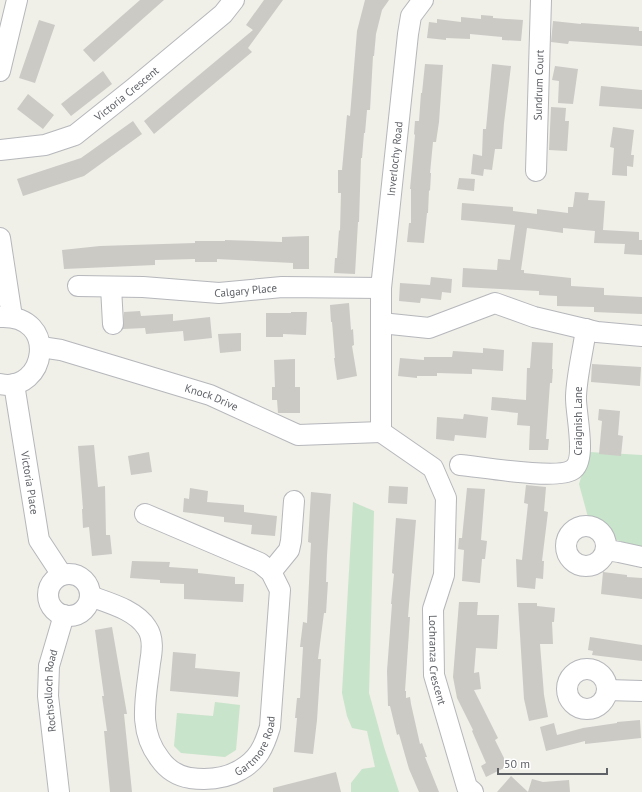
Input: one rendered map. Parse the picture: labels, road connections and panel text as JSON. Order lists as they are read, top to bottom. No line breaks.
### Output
{"streets":{"street":["Sundrum Court","Victoria Crescent","Inverlochy Road","Calgary Place","Knock Drive","Craignish Lane","Victoria Place","Lochranza Crescent","Rochsolloch Road","Gartmore Road"]},"crossings":[["Inverlochy Road","Calgary Place"],["Inverlochy Road","Knock Drive"],["Inverlochy Road","Lochranza Crescent"],["Knock Drive","Lochranza Crescent"],["Victoria Place","Rochsolloch Road"],["Victoria Place","Gartmore Road"],["Rochsolloch Road","Gartmore Road"]],"scale_bar":"50 m"}
